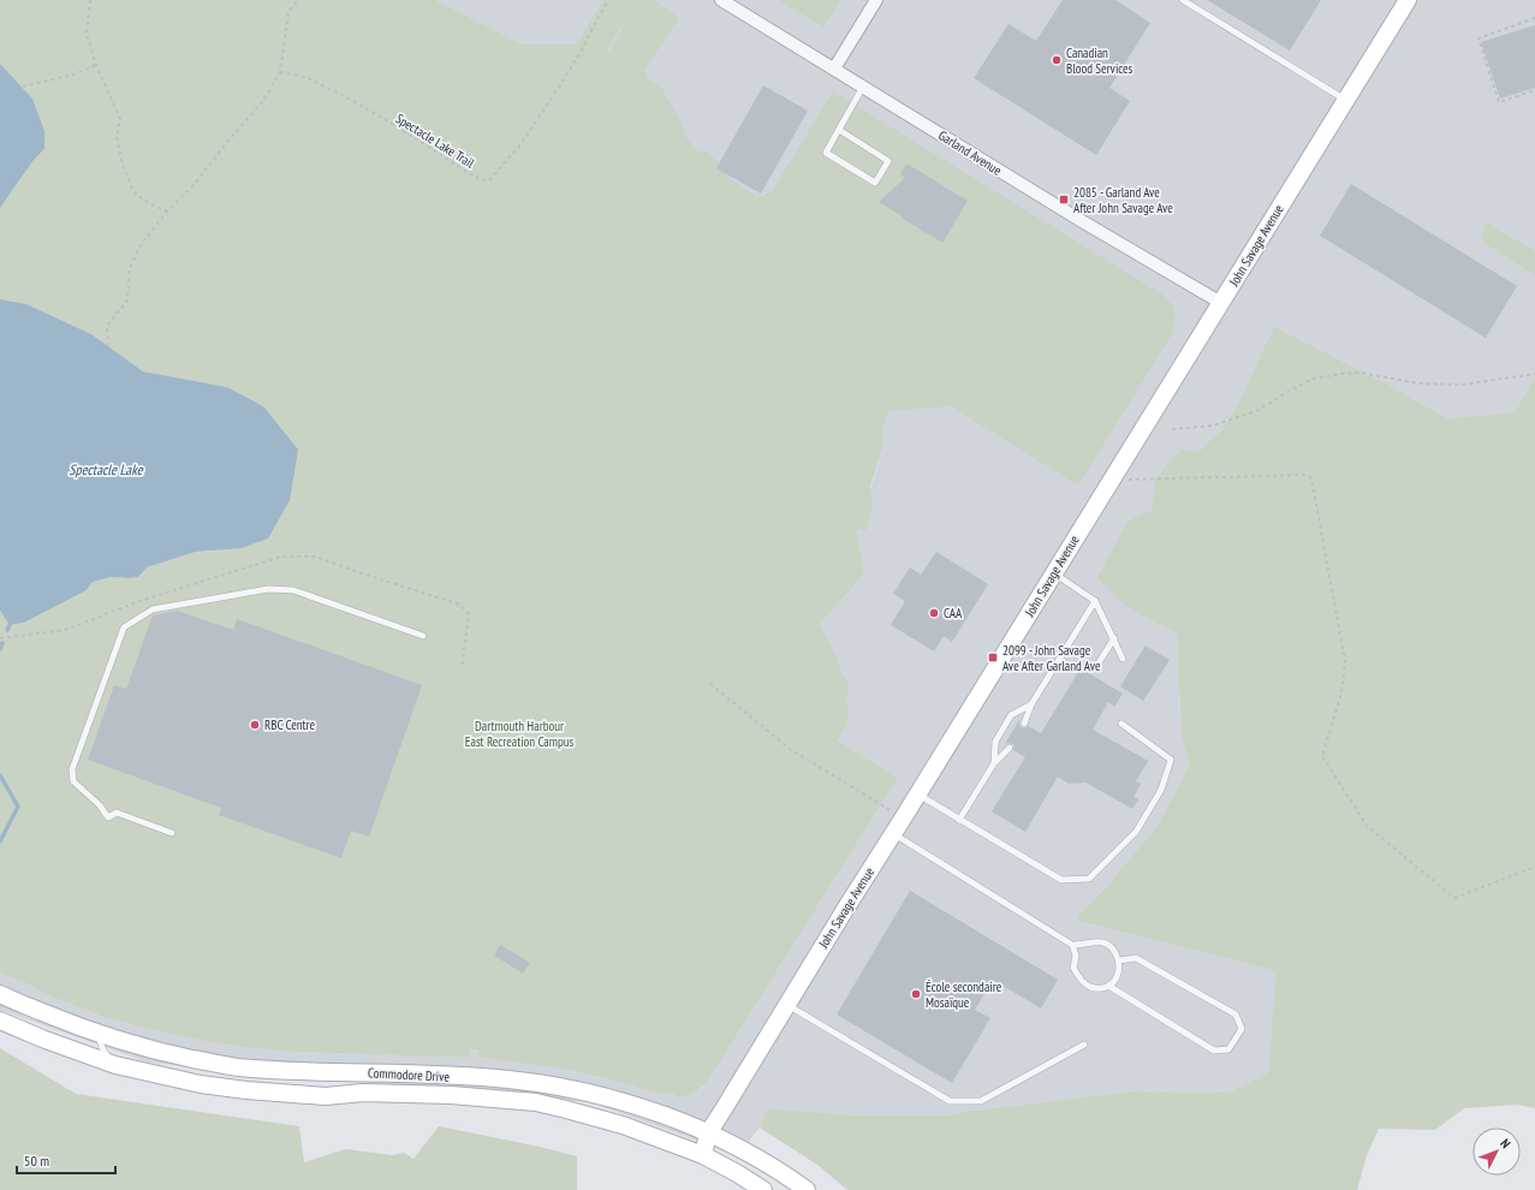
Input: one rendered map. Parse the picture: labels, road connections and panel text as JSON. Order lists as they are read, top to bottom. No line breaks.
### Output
{"streets":{"main road":["John Savage Avenue","Commodore Drive"],"street":["Garland Avenue"],"path":["Spectacle Lake Trail"]},"crossings":[["Garland Avenue","John Savage Avenue"],["John Savage Avenue","Commodore Drive"]],"water":["Spectacle Lake"],"parks":["Dartmouth Harbour East Recreation Campus"],"places":{"other":["Canadian Blood Services","CAA","RBC Centre","École secondaire Mosaïque"],"transit":["2085 - Garland Ave After John Savage Ave","2099 - John Savage Ave After Garland Ave"]},"scale_bar":"50 m","north":"top right"}
